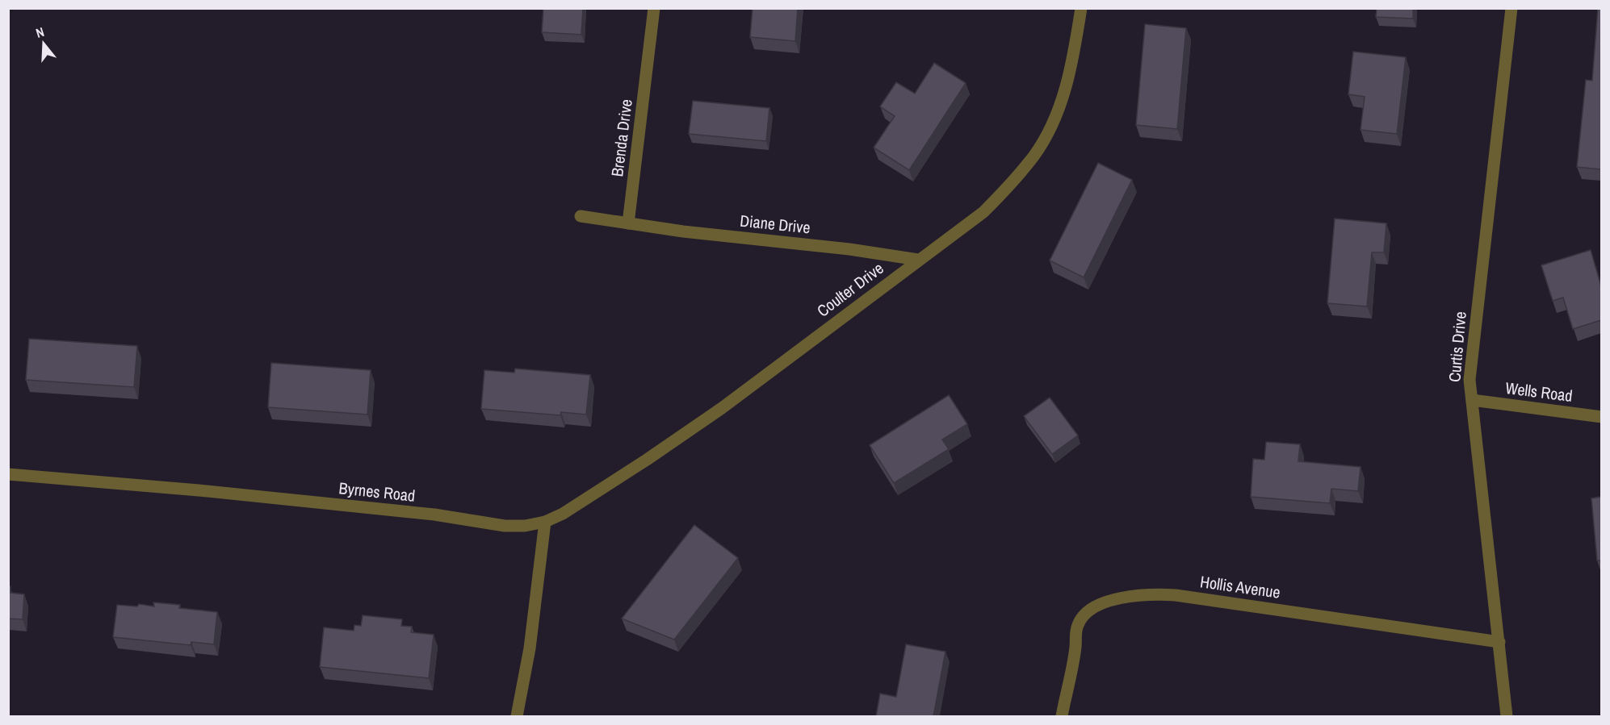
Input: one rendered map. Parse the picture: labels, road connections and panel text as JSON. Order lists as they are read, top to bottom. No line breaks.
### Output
{"streets":{"street":["Brenda Drive","Diane Drive","Coulter Drive","Curtis Drive","Wells Road","Byrnes Road","Hollis Avenue"]},"crossings":[["Brenda Drive","Diane Drive"],["Diane Drive","Coulter Drive"],["Coulter Drive","Byrnes Road"],["Curtis Drive","Wells Road"],["Curtis Drive","Hollis Avenue"]],"north":"top"}
